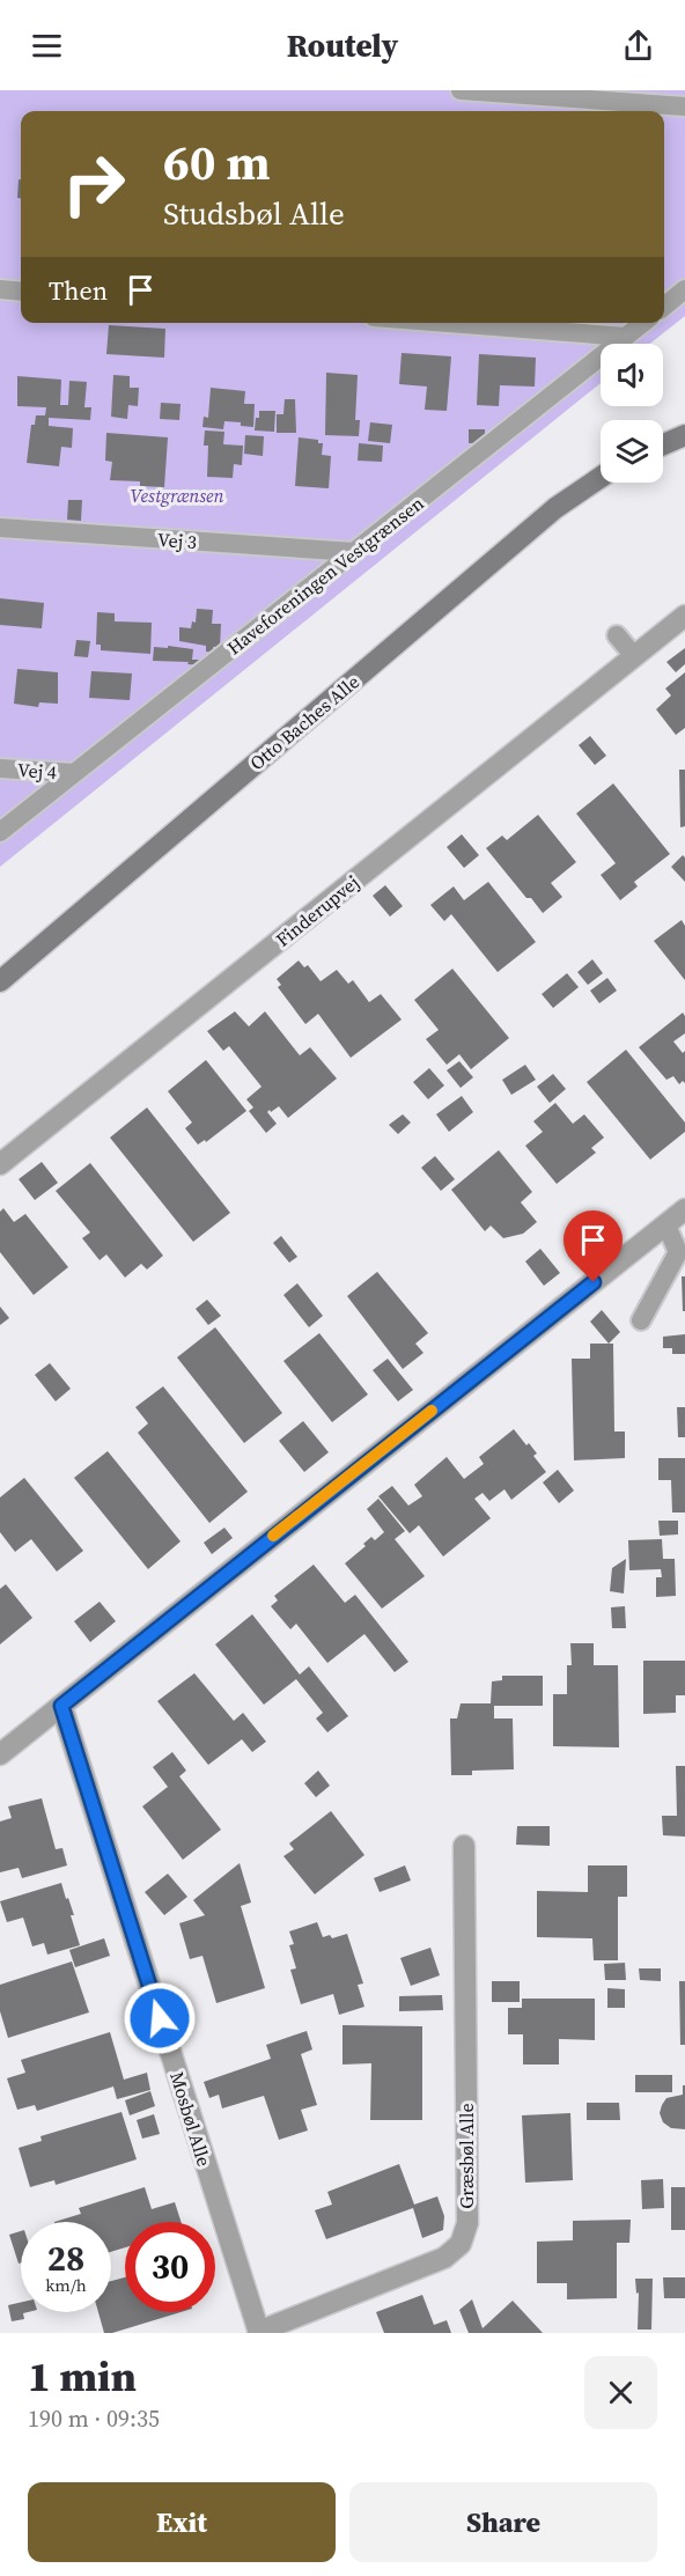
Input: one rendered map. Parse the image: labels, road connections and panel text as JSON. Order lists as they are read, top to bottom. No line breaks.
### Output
{"streets":{"street":["Otto Baches Alle","Finderupvej","Mosbøl Alle","Græsbøl Alle"],"lane":["Vej 3","Haveforeningen Vestgrænsen","Vej 4"]},"crossings":[["Vej 3","Haveforeningen Vestgrænsen"],["Haveforeningen Vestgrænsen","Vej 4"],["Mosbøl Alle","Græsbøl Alle"]],"parks":["Vestgrænsen"],"page":{"header":"Routely","turn":["60 m","Studsbøl Alle"],"then":"Then","speed":"28 km/h","limit":"30","heading":["1 min","190 m · 09:35"],"buttons":["Exit","Share"]}}
